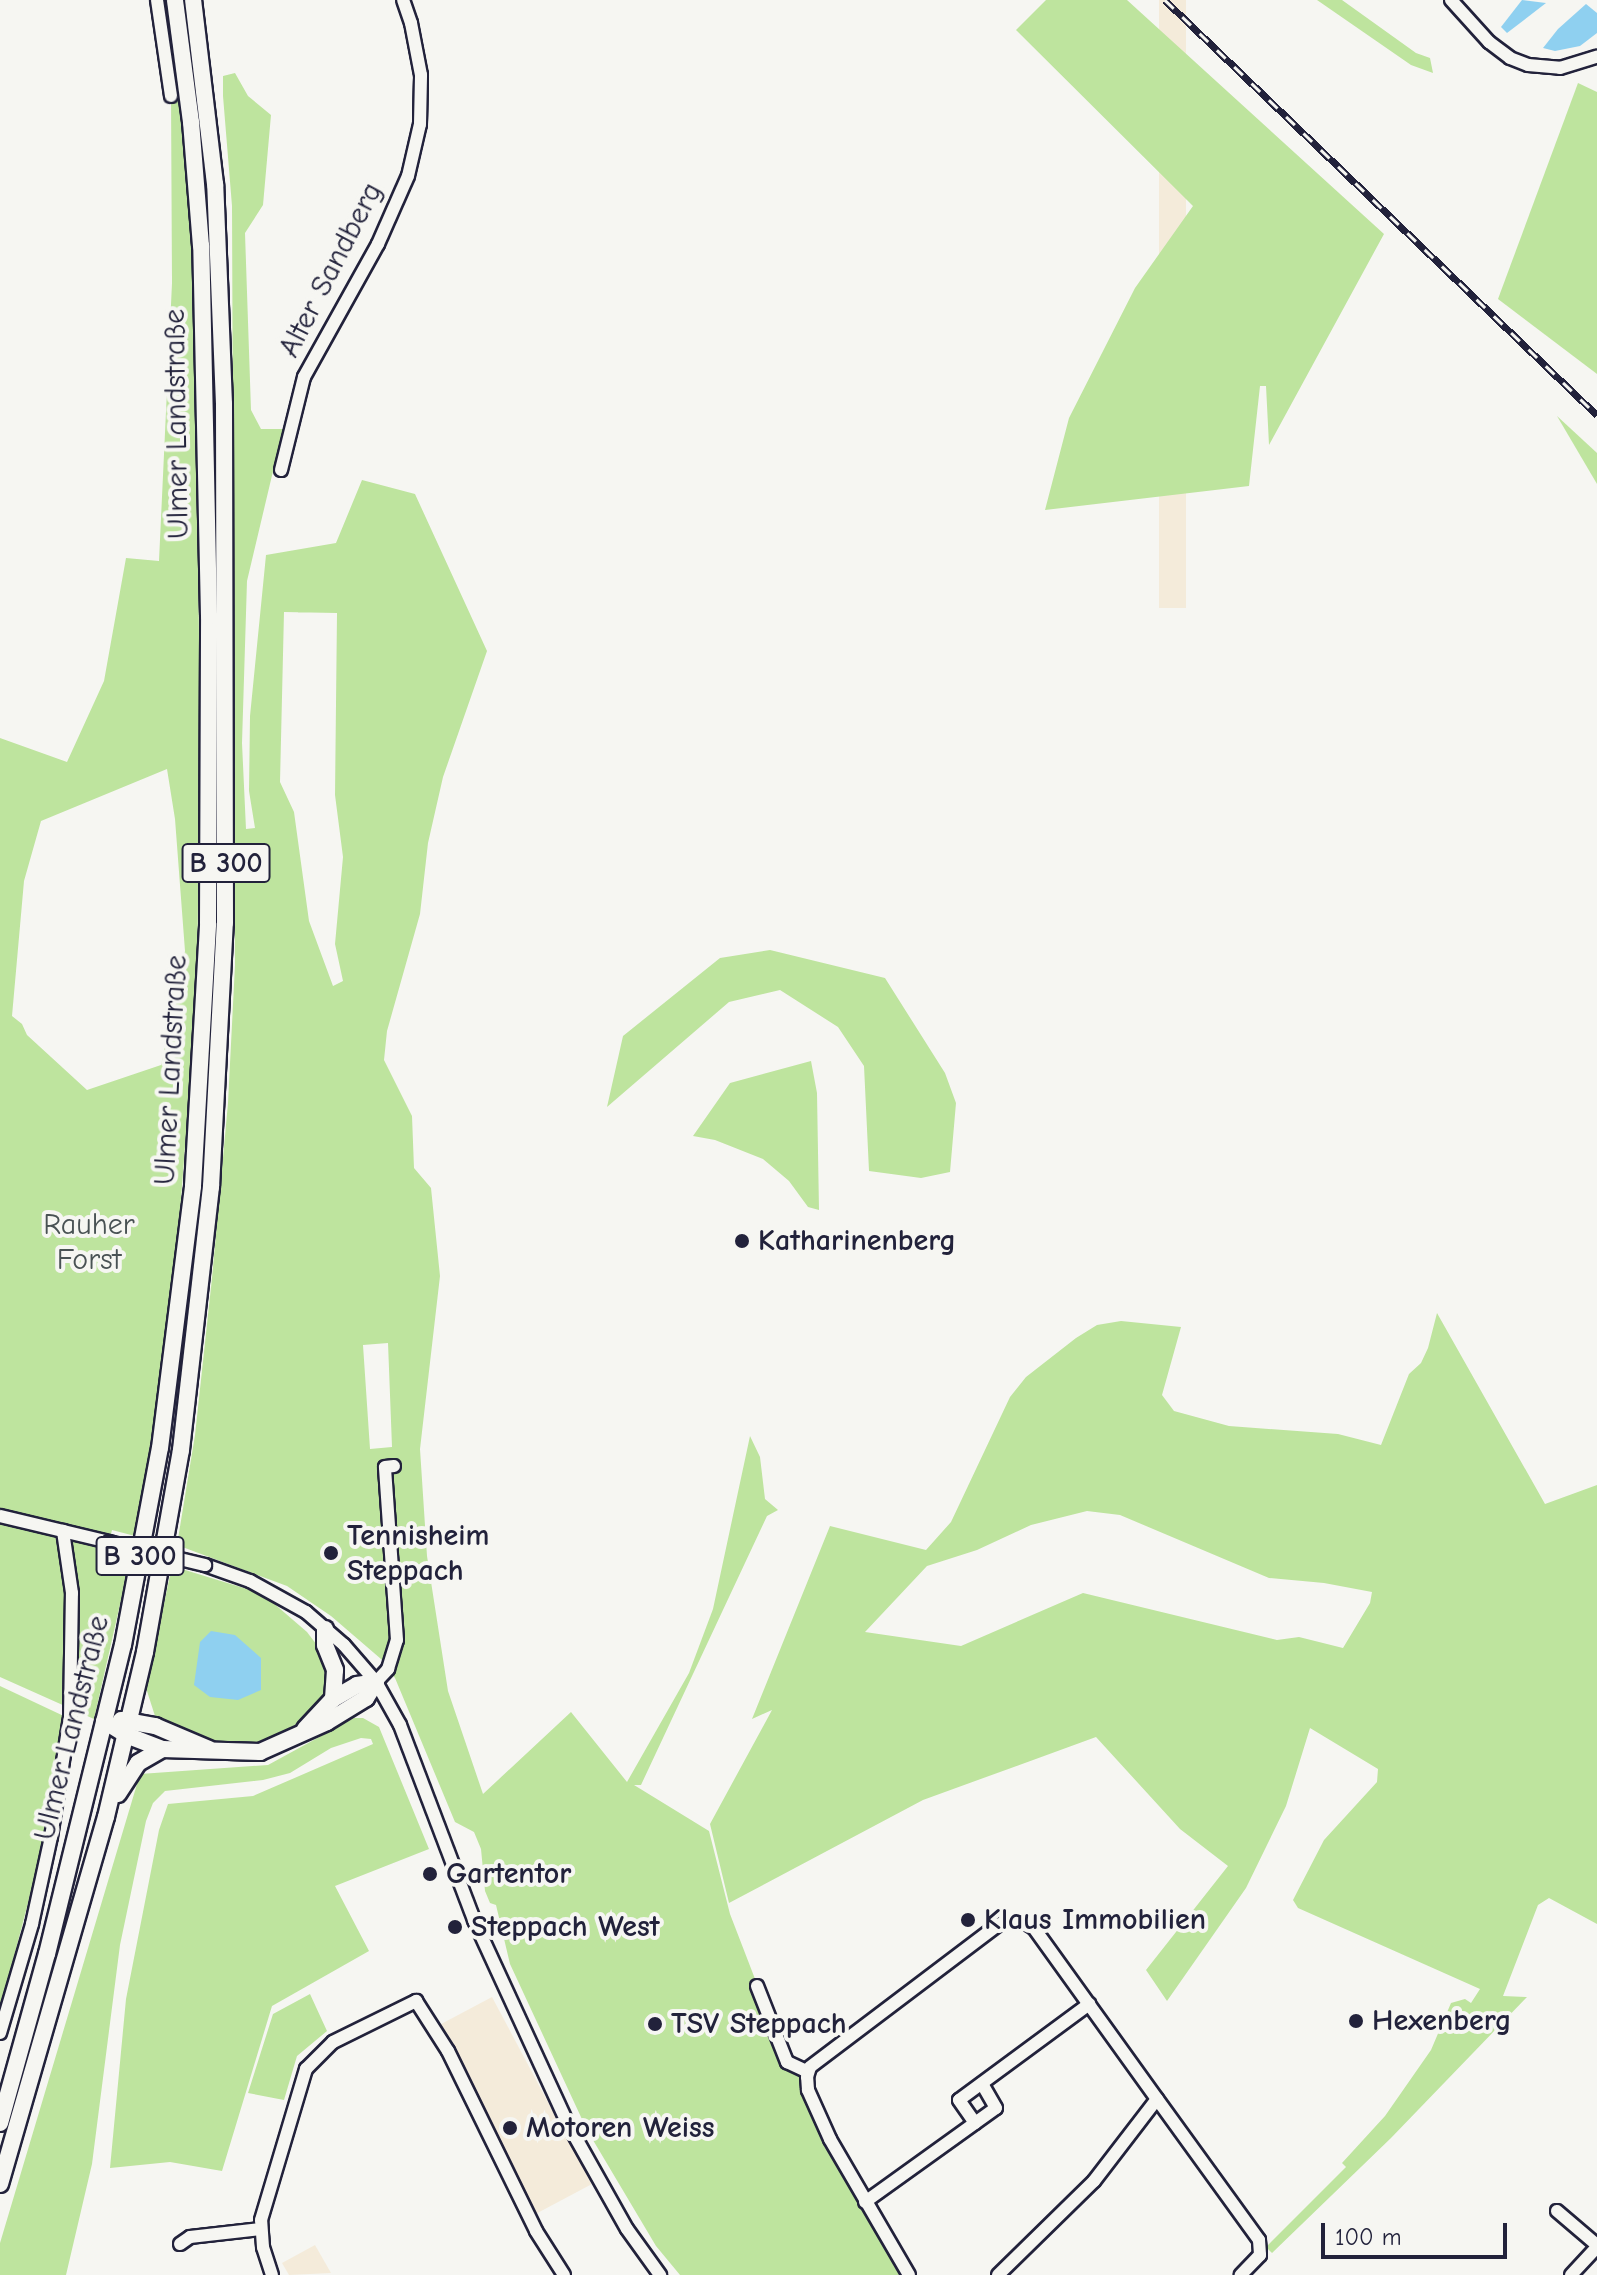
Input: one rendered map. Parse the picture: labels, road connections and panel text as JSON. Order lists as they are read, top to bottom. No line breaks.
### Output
{"streets":{"main road":["Ulmer Landstraße","B 300"],"street":["Alter Sandberg"]},"parks":["Rauher Forst"],"places":["Katharinenberg","Tennisheim Steppach","Gartentor","Klaus Immobilien","Steppach West","Hexenberg","TSV Steppach","Motoren Weiss"],"scale_bar":"100 m"}
